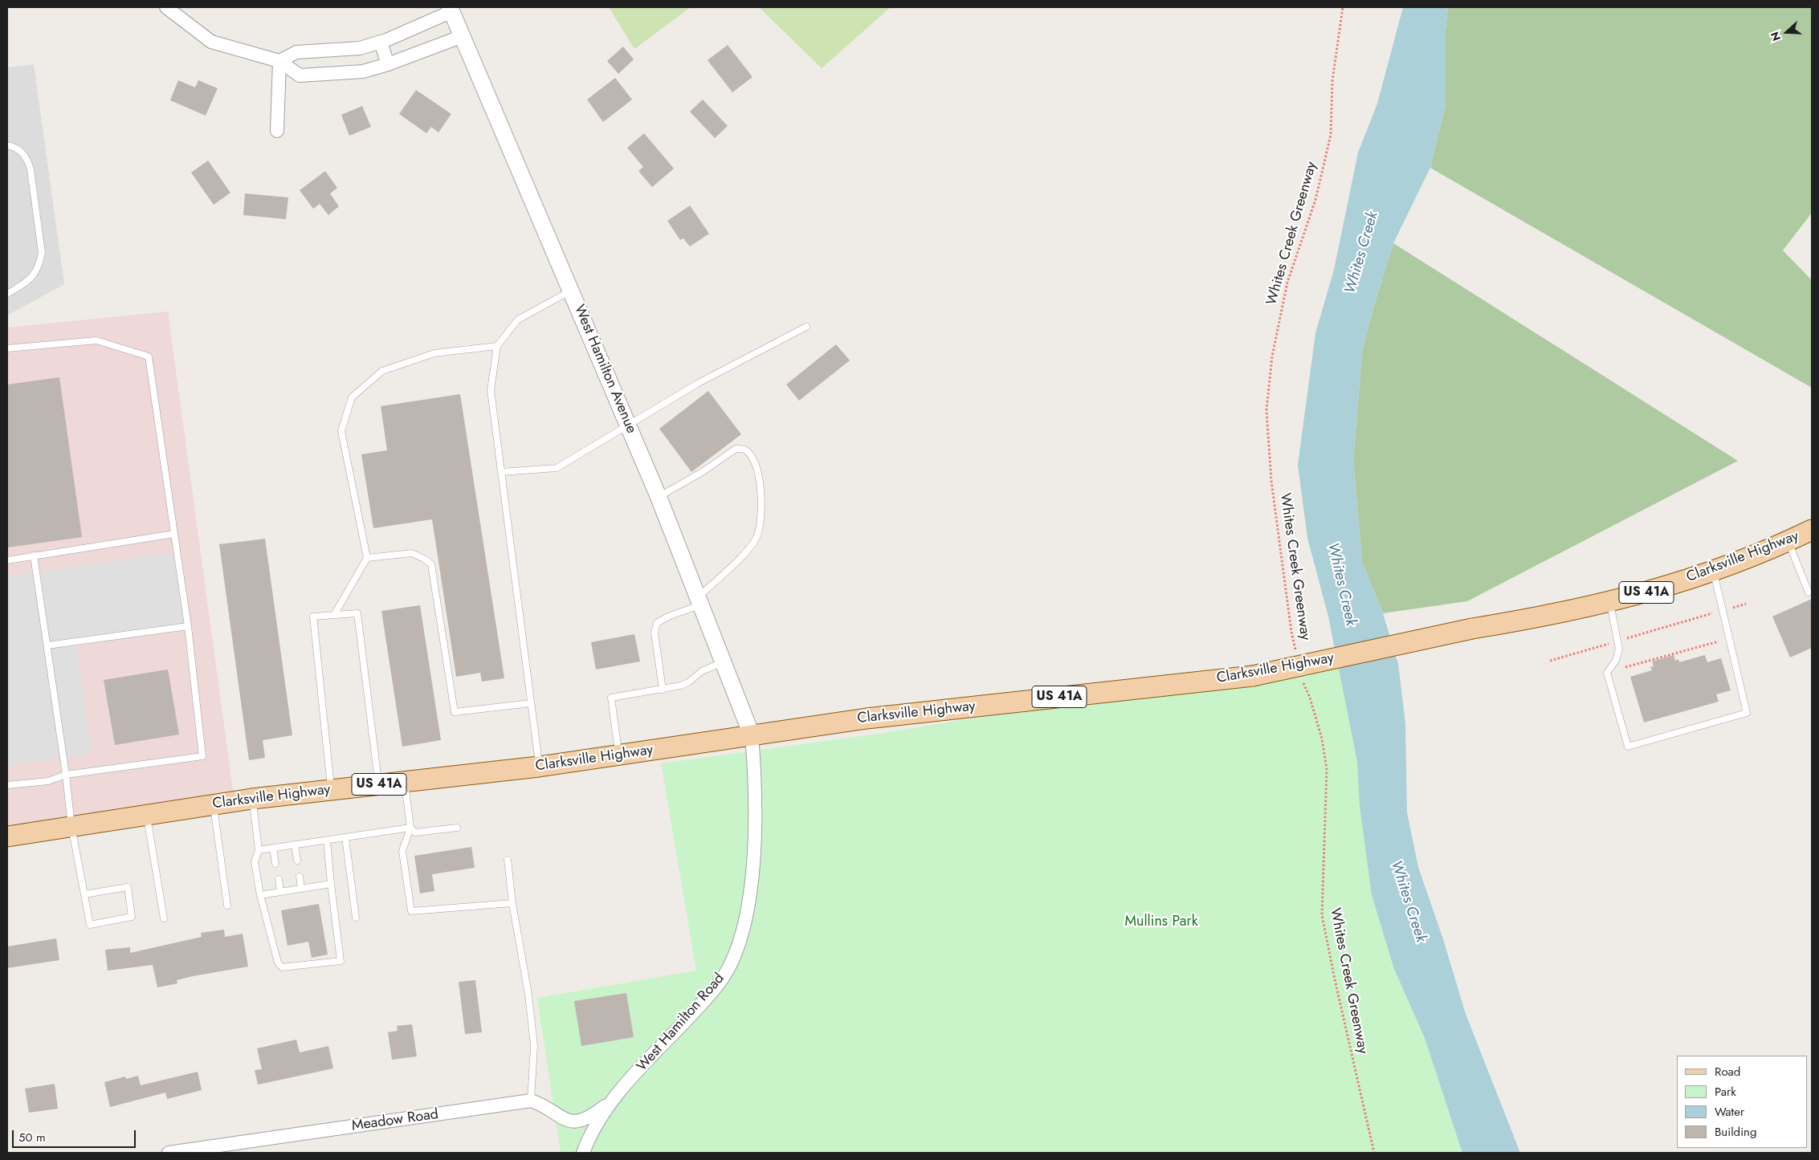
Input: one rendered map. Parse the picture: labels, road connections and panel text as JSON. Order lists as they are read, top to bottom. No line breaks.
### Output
{"streets":{"main road":["Clarksville Highway","US 41A"],"street":["West Hamilton Avenue","West Hamilton Road","Meadow Road"],"path":["Whites Creek Greenway"]},"crossings":[["West Hamilton Avenue","Clarksville Highway"],["West Hamilton Avenue","West Hamilton Road"],["Clarksville Highway","West Hamilton Road"]],"water":["Whites Creek"],"parks":["Mullins Park"],"legend":["Road","Park","Water","Building"],"scale_bar":"50 m","north":"left"}
